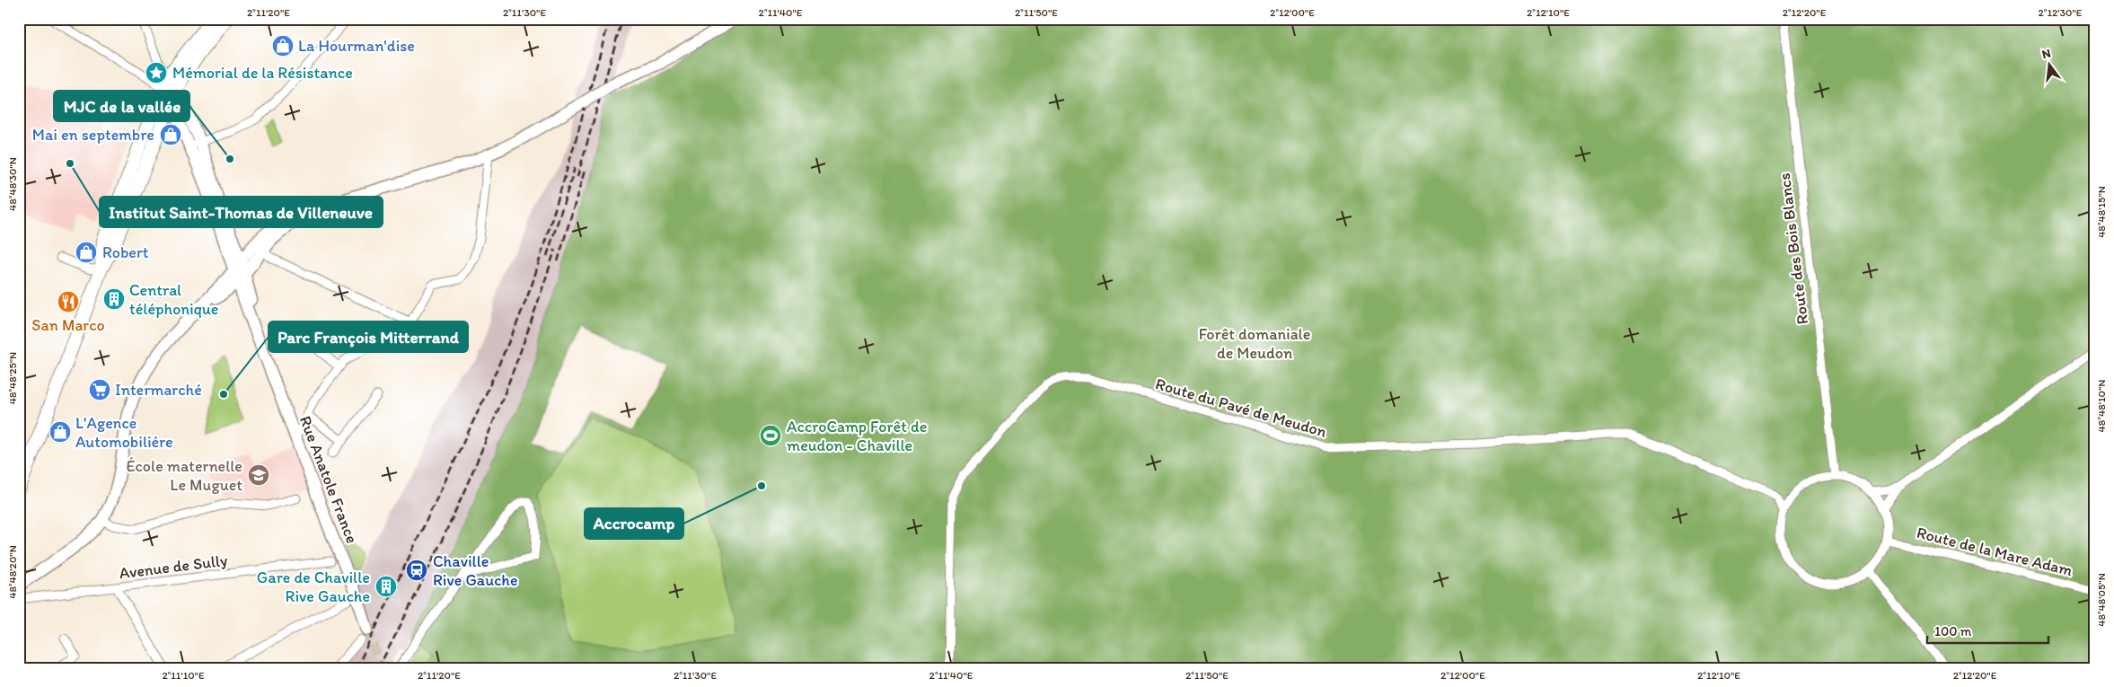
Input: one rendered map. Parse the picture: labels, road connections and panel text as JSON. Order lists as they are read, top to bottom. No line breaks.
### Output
{"streets":{"main road":["Rue Anatole France"],"street":["Route des Bois Blancs","Route du Pavé de Meudon","Route de la Mare Adam","Avenue de Sully"]},"crossings":[["Route des Bois Blancs","Route du Pavé de Meudon"],["Route des Bois Blancs","Route de la Mare Adam"],["Route du Pavé de Meudon","Route de la Mare Adam"]],"parks":["Forêt domaniale de Meudon"],"places":{"shop":["La Hourman'dise","Mai en septembre","Robert","L'Agence Automobiliére"],"place":["Mémorial de la Résistance"],"other":["MJC de la vallée","Institut Saint-Thomas de Villeneuve","Parc François Mitterrand","Accrocamp"],"building":["Central téléphonique","Gare de Chaville Rive Gauche"],"restaurant":["San Marco"],"supermarket":["Intermarché"],"sports":["AccroCamp Forêt de meudon - Chaville"],"school or university":["École maternelle Le Muguet"],"station":["Chaville Rive Gauche"]},"scale_bar":"100 m","north":"top","coordinates":["2°11'20\"E","2°11'30\"E","2°11'40\"E","2°11'50\"E","2°12'00\"E","2°12'10\"E","2°12'20\"E","2°12'30\"E","48°48'30\"N","48°48'15\"N","48°48'25\"N","48°48'10\"N","48°48'20\"N","48°48'05\"N","2°11'10\"E"]}
